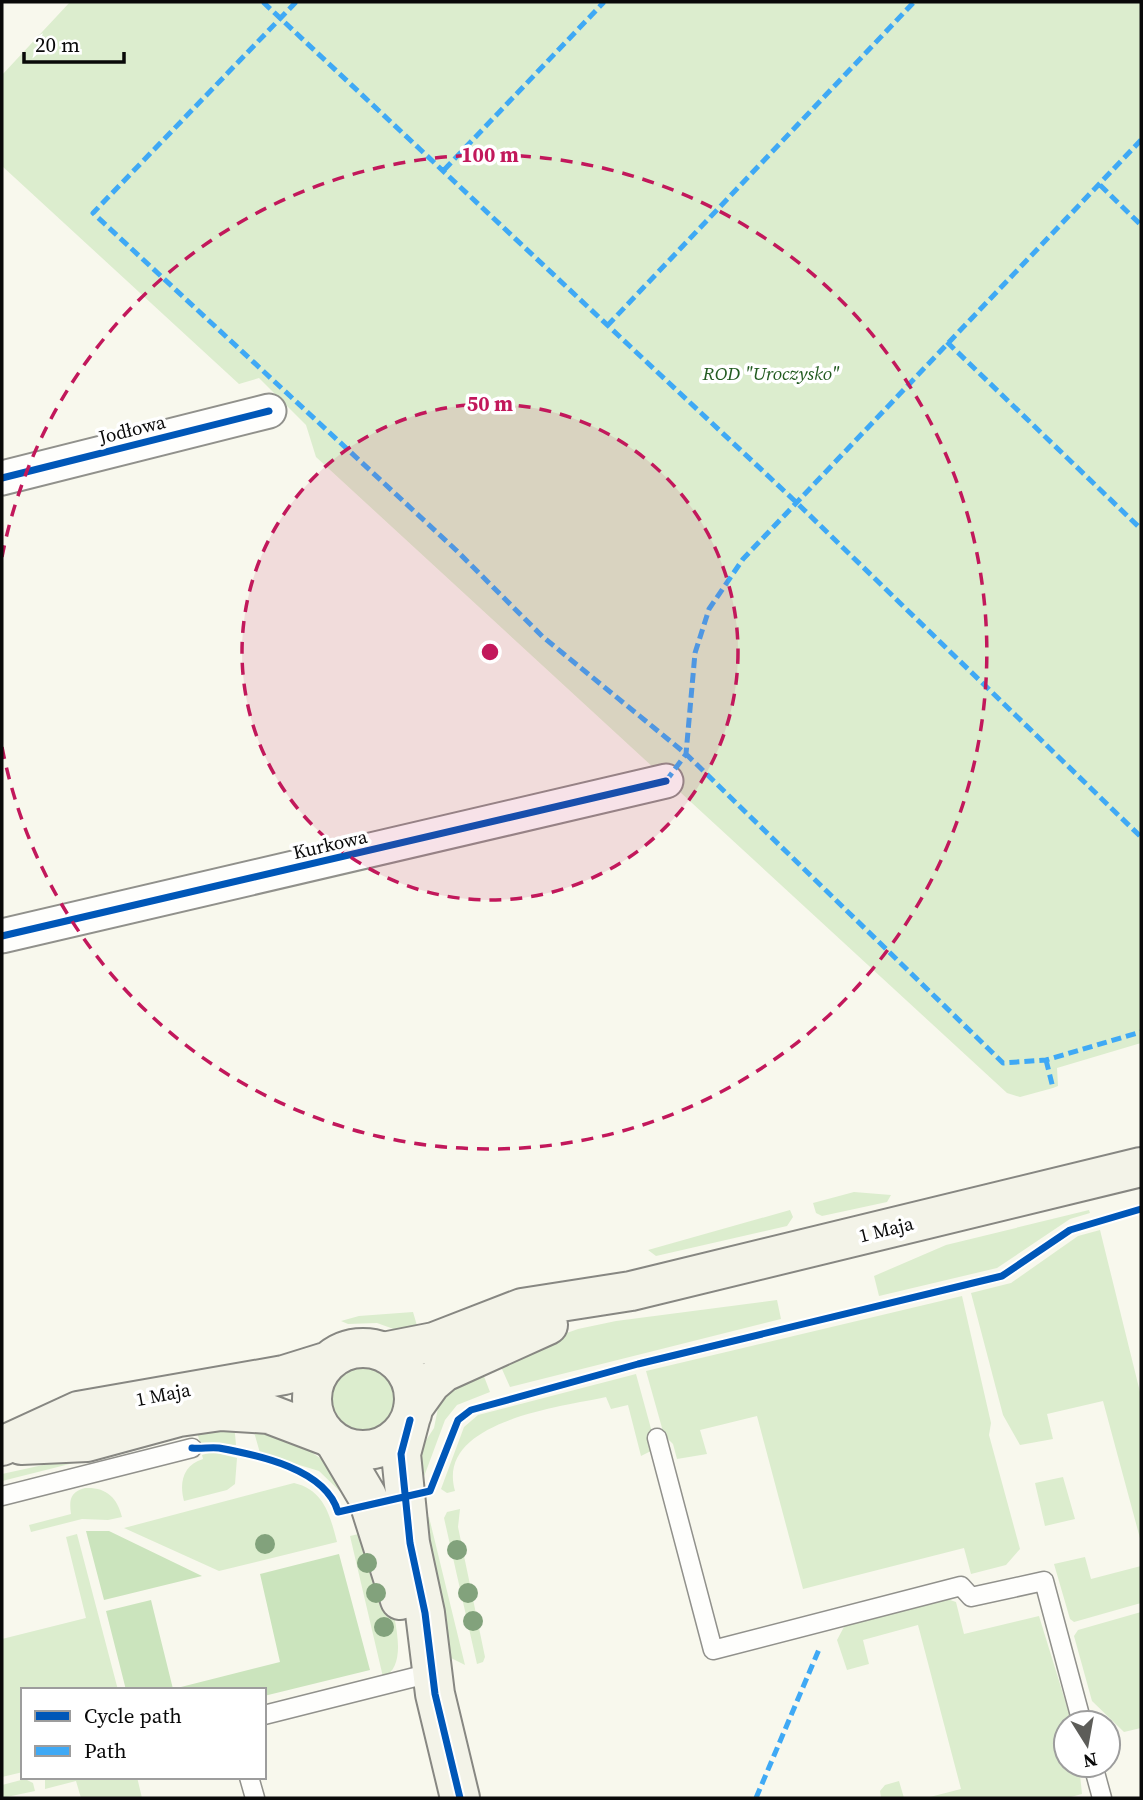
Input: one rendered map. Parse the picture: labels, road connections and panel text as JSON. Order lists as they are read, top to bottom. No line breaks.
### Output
{"streets":{"main road":["1 Maja"],"street":["Jodłowa","Kurkowa"]},"parks":["ROD \"Uroczysko\""],"legend":["Cycle path","Path"],"scale_bar":"20 m","north":"bottom","rings":["100 m","50 m"]}
